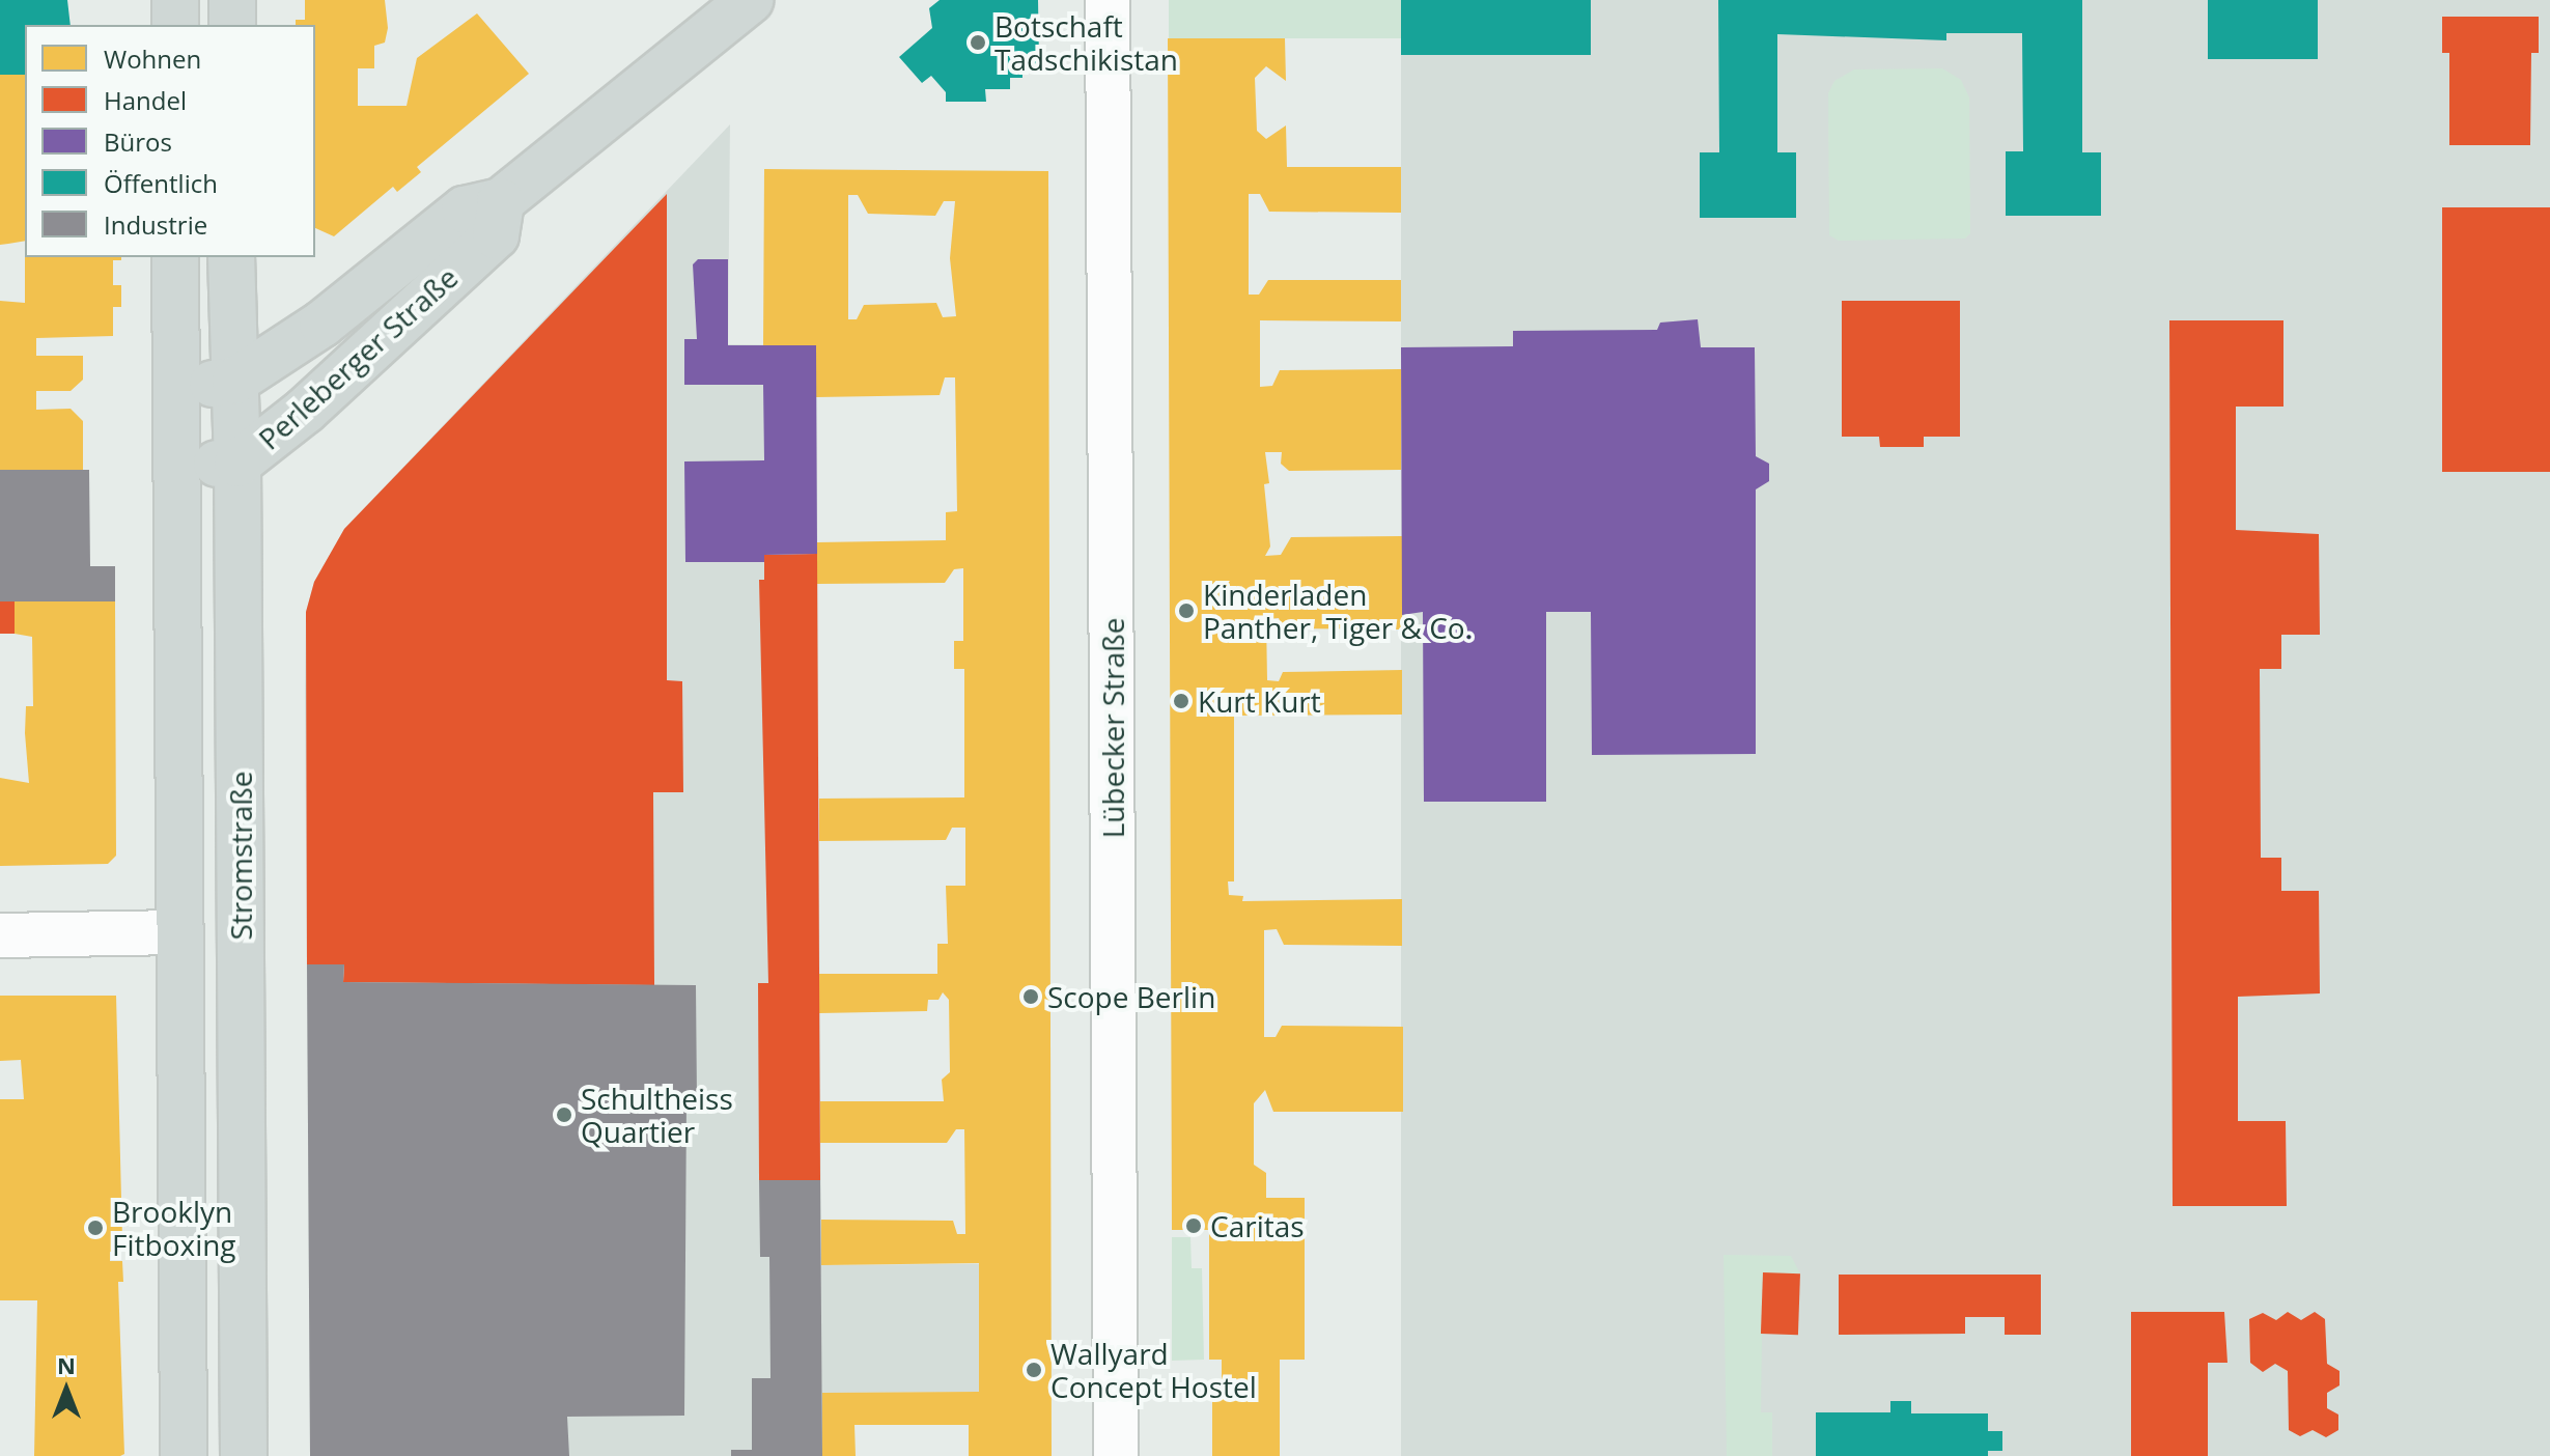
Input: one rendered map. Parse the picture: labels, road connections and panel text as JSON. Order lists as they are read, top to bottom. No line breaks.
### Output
{"streets":{"main road":["Perleberger Straße","Stromstraße"],"street":["Lübecker Straße"]},"crossings":[["Perleberger Straße","Stromstraße"]],"places":["Botschaft Tadschikistan","Kinderladen Panther, Tiger & Co.","Kurt Kurt","Scope Berlin","Schultheiss Quartier","Caritas","Brooklyn Fitboxing","Wallyard Concept Hostel"],"legend":["Wohnen","Handel","Büros","Öffentlich","Industrie"],"north":"top"}
